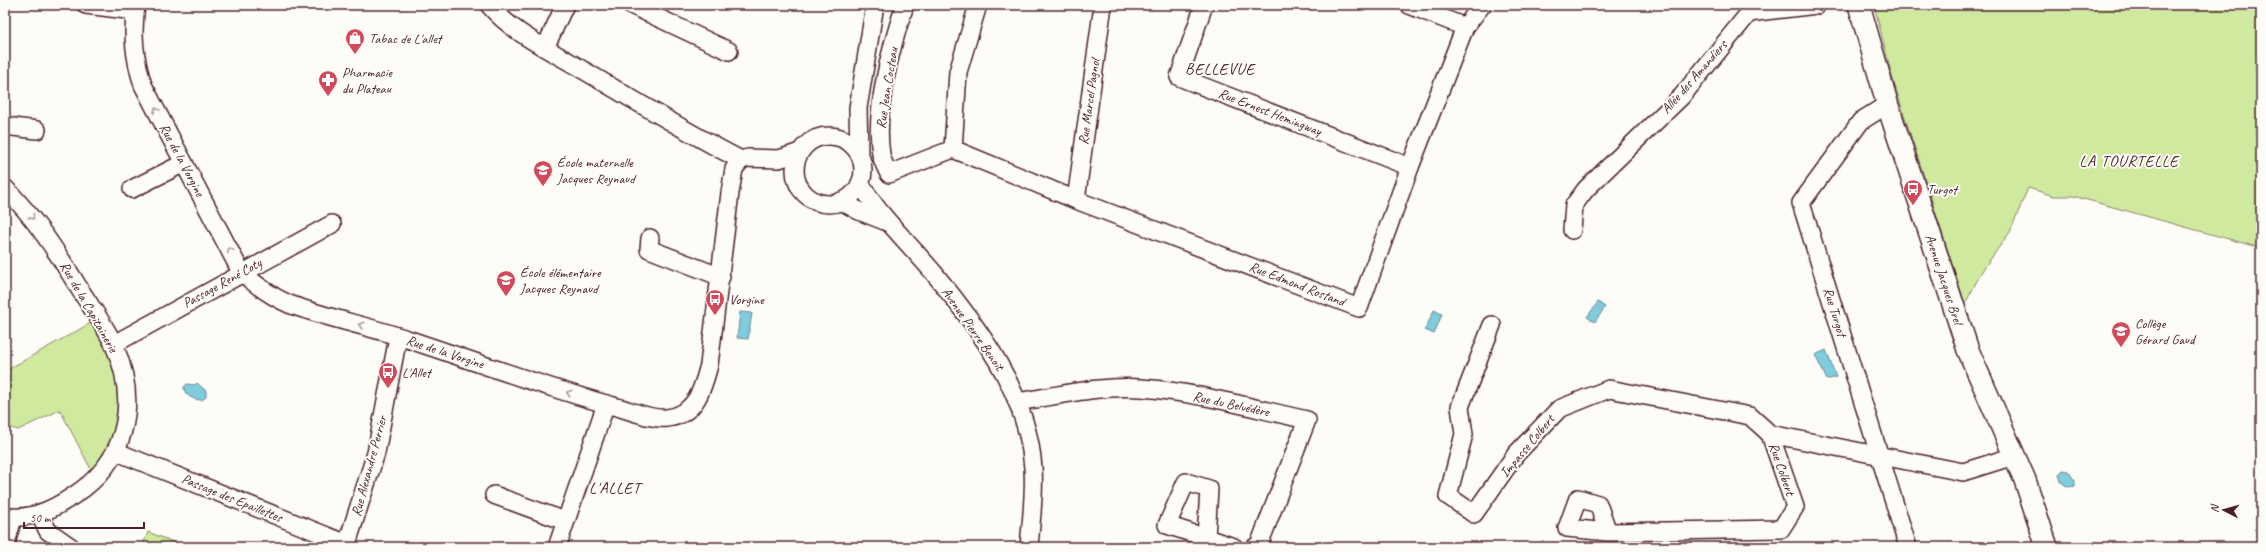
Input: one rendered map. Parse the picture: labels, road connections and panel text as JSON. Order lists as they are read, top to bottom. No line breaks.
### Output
{"streets":{"main road":["Avenue Jacques Brel"],"street":["Allée des Amandiers","Rue Jean Cocteau","Rue Marcel Pagnol","Rue Ernest Hemingway","Rue de la Vorgine","Passage René Coty","Rue Edmond Rostand","Rue de la Capitainerie","Rue Turgot","Avenue Pierre Benoit","Rue du Belvédère","Impasse Colbert","Rue Alexandre Perrier","Rue Colbert","Passage des Epaillettes"]},"crossings":[["Rue Jean Cocteau","Rue Edmond Rostand"],["Rue Marcel Pagnol","Rue Edmond Rostand"],["Rue Ernest Hemingway","Rue Edmond Rostand"],["Rue de la Vorgine","Passage René Coty"],["Rue de la Vorgine","Rue Alexandre Perrier"],["Avenue Jacques Brel","Rue Turgot"],["Avenue Jacques Brel","Rue Colbert"],["Passage René Coty","Rue de la Capitainerie"],["Rue de la Capitainerie","Passage des Epaillettes"],["Rue Turgot","Rue Colbert"],["Avenue Pierre Benoit","Rue du Belvédère"],["Impasse Colbert","Rue Colbert"],["Rue Alexandre Perrier","Passage des Epaillettes"]],"one_way":["Rue de la Vorgine","Rue de la Capitainerie"],"districts":["BELLEVUE","LA TOURTELLE","L'ALLET"],"places":{"shop":["Tabac de L'allet"],"pharmacy":["Pharmacie du Plateau"],"school or university":["École maternelle Jacques Reynaud","École élémentaire Jacques Reynaud","Collège Gérard Gaud"],"bus stop":["Turgot","Vorgine","L'Allet"]},"scale_bar":"50 m","north":"left"}
